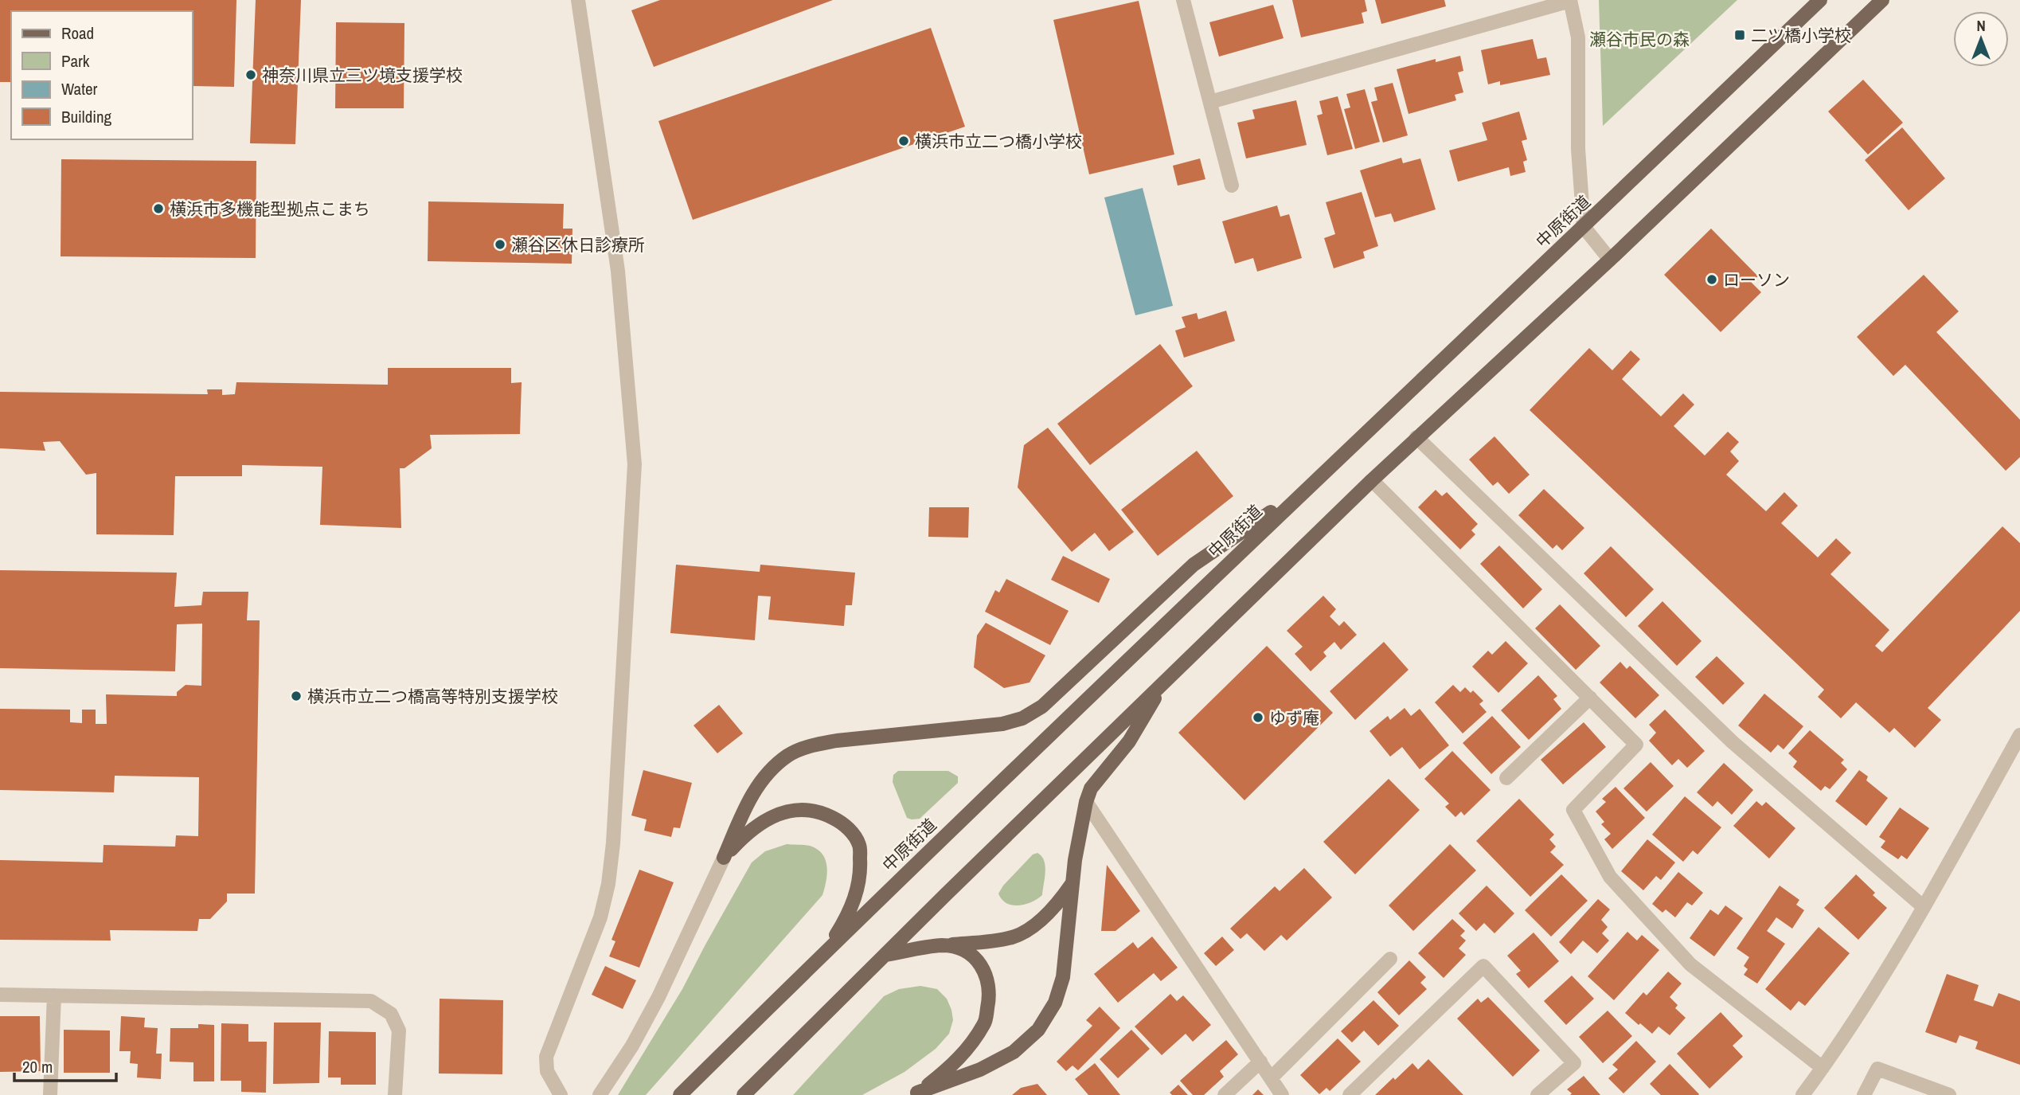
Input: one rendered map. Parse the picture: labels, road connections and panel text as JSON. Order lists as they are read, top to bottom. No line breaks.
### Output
{"streets":{"main road":["中原街道"]},"parks":["瀬谷市民の森"],"places":{"transit":["二ツ橋小学校"],"other":["神奈川県立三ツ境支援学校","横浜市立二つ橋小学校","横浜市多機能型拠点こまち","瀬谷区休日診療所","ローソン","横浜市立二つ橋高等特別支援学校","ゆず庵"]},"legend":["Road","Park","Water","Building"],"scale_bar":"20 m","north":"top"}
